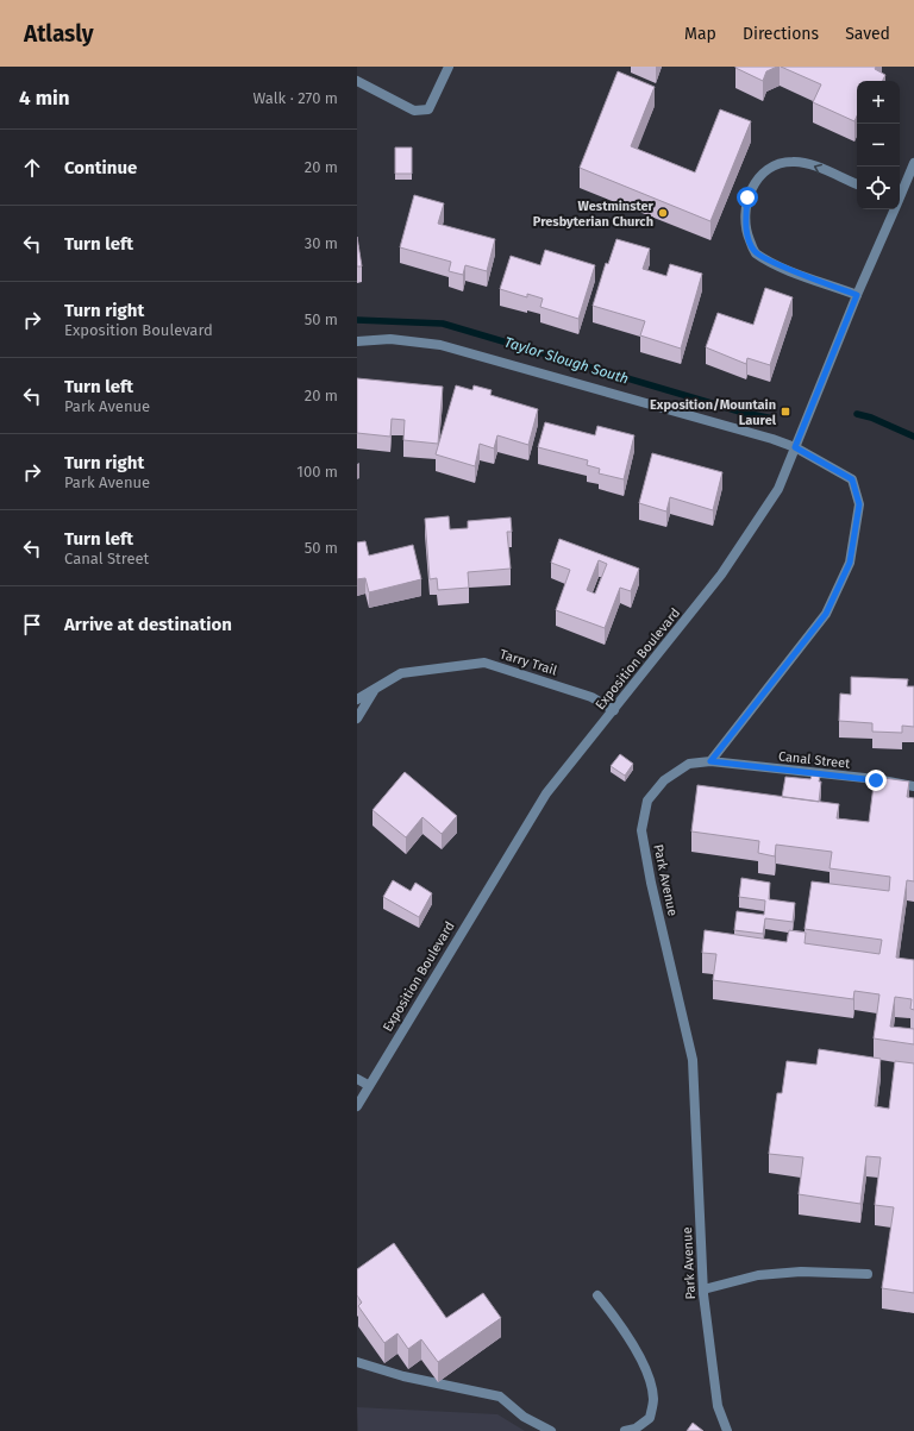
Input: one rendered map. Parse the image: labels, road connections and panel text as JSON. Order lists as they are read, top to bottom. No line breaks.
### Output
{"streets":{"street":["Exposition Boulevard","Tarry Trail","Canal Street","Park Avenue"]},"crossings":[["Exposition Boulevard","Tarry Trail"],["Canal Street","Park Avenue"]],"water":["Taylor Slough South"],"places":{"other":["Westminster Presbyterian Church"],"transit":["Exposition/Mountain Laurel"]},"page":{"header":"Atlasly","nav":["Map","Directions","Saved"],"heading":["4 min","Walk · 270 m"],"map_buttons":["+","−"],"list":[["Continue","20 m"],["Turn left","30 m"],["Turn right","Exposition Boulevard","50 m"],["Turn left","Park Avenue","20 m"],["Turn right","Park Avenue","100 m"],["Turn left","Canal Street","50 m"],"Arrive at destination"]}}
